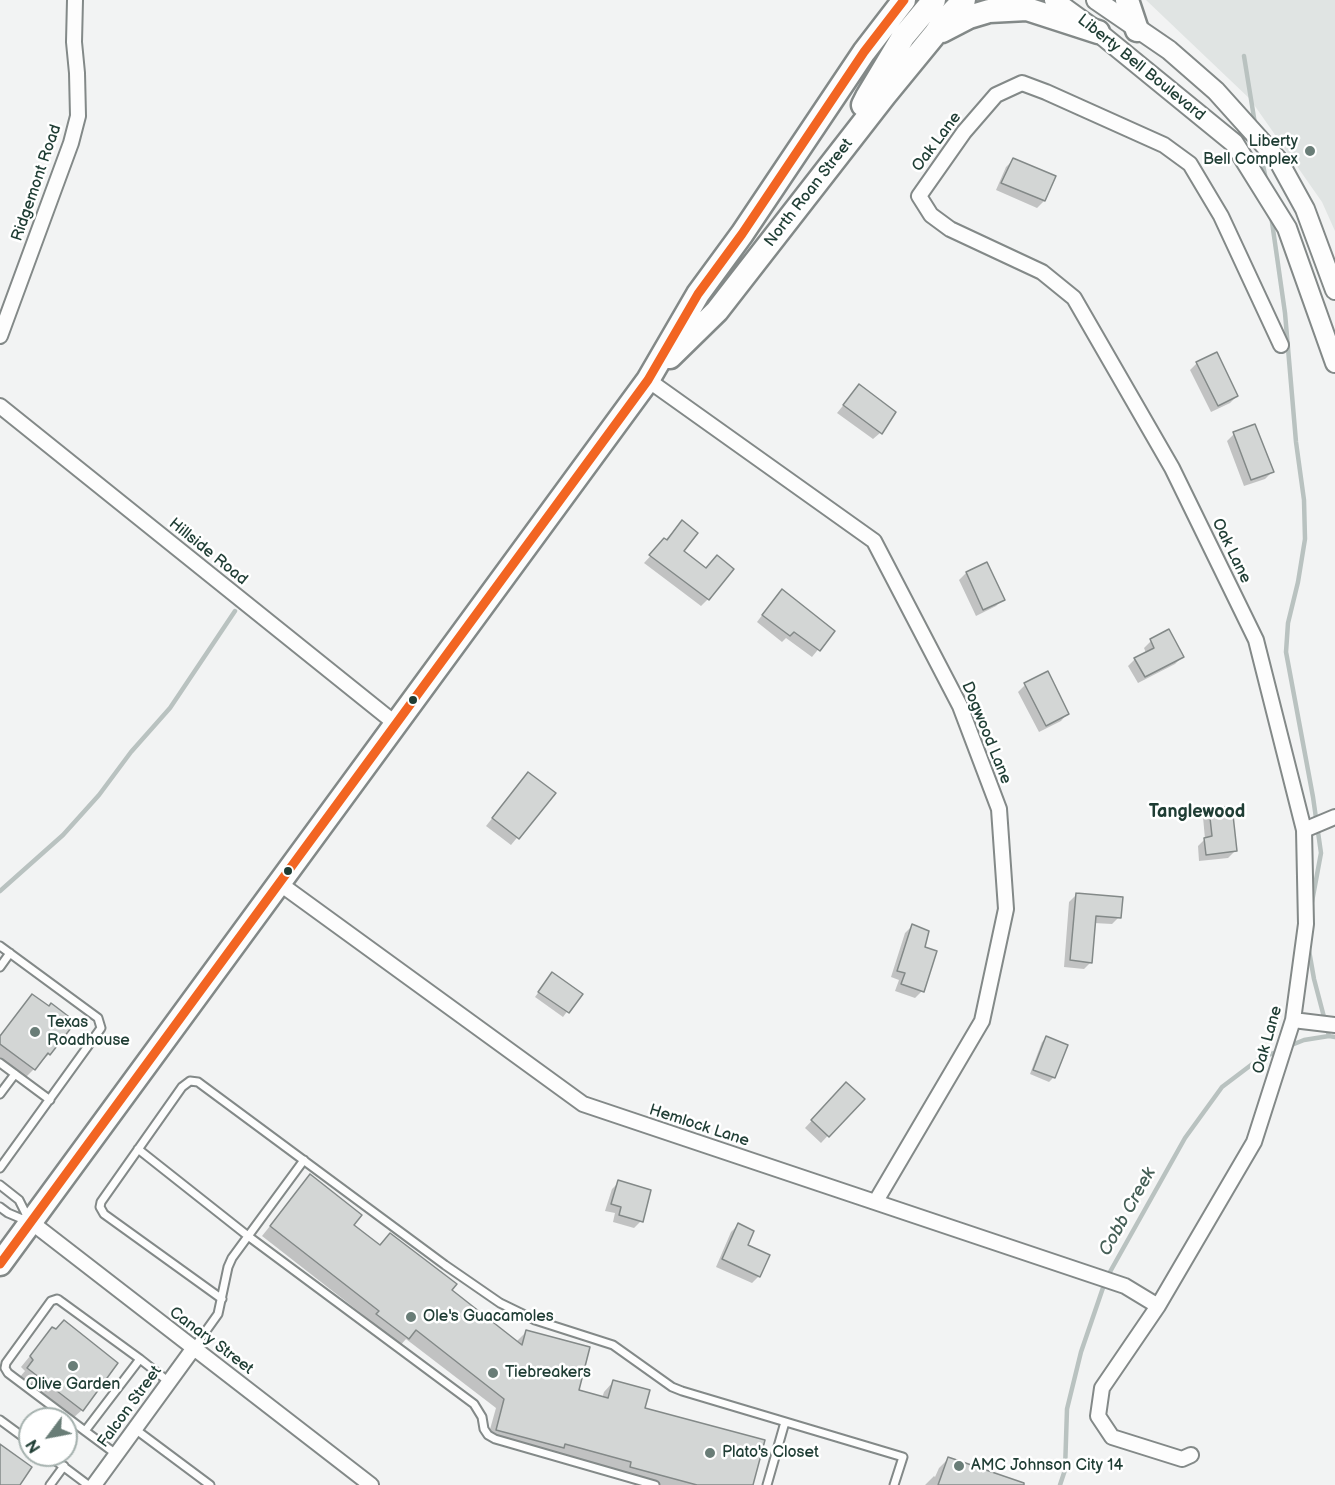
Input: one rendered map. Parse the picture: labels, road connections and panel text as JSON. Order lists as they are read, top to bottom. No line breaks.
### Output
{"streets":{"main road":["North Roan Street"],"street":["Liberty Bell Boulevard","Oak Lane","Ridgemont Road","Hillside Road","Dogwood Lane","Hemlock Lane","Canary Street","Falcon Street"]},"crossings":[["Oak Lane","Hemlock Lane"],["North Roan Street","Hillside Road"],["North Roan Street","Dogwood Lane"],["North Roan Street","Hemlock Lane"],["North Roan Street","Canary Street"],["Dogwood Lane","Hemlock Lane"],["Canary Street","Falcon Street"]],"districts":["Tanglewood"],"water":["Cobb Creek"],"places":["Liberty Bell Complex","Texas Roadhouse","Ole's Guacamoles","Olive Garden","Tiebreakers","Plato's Closet","AMC Johnson City 14"],"north":"bottom left"}
